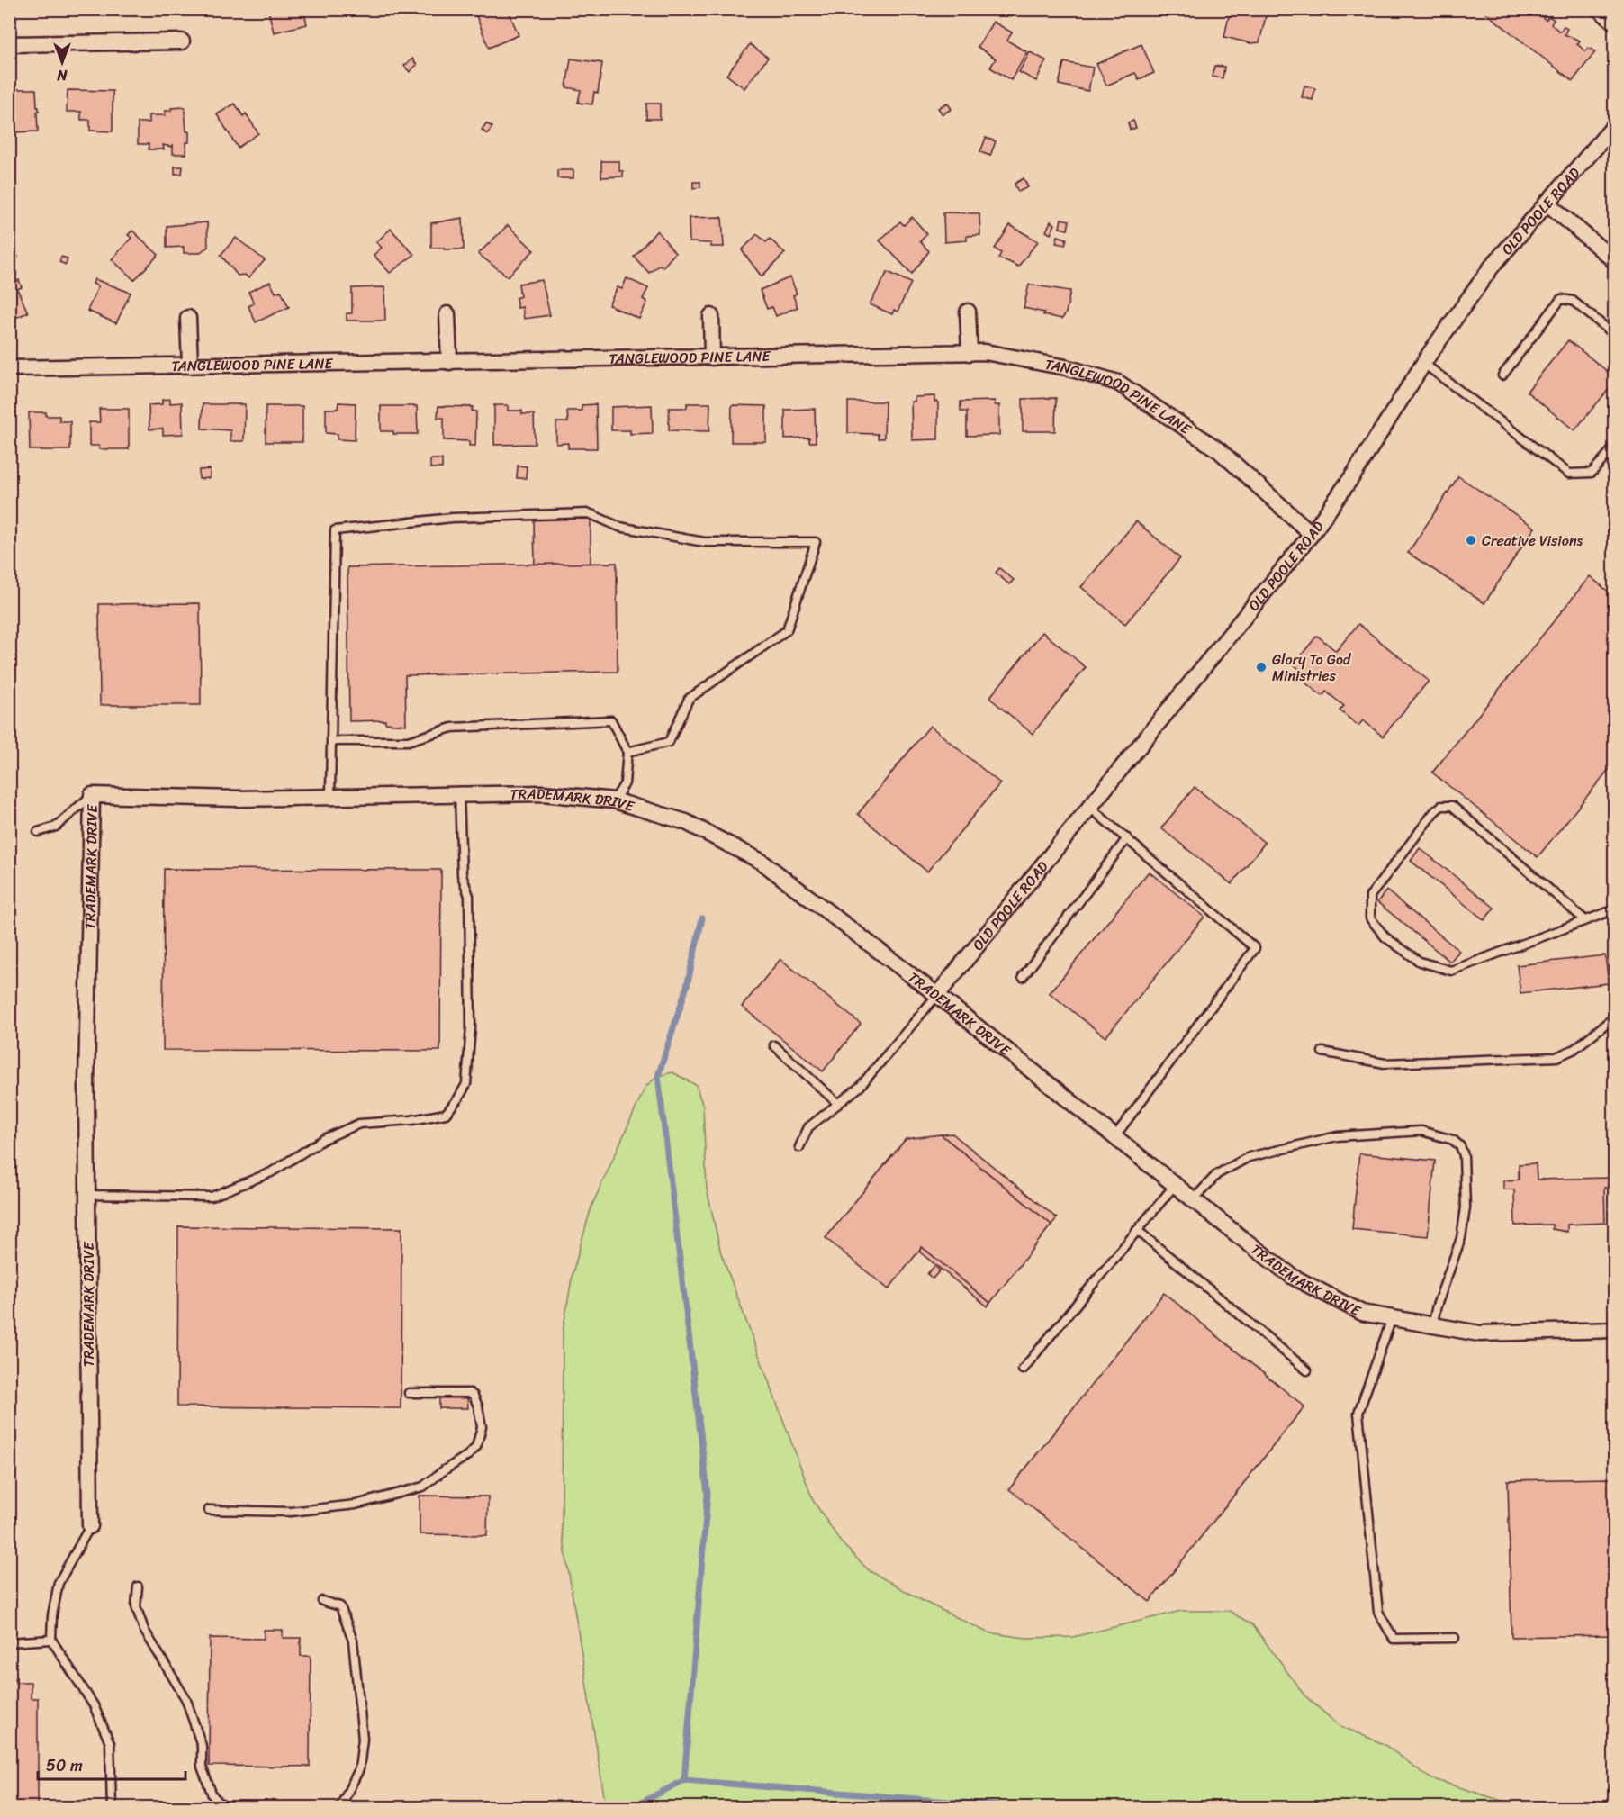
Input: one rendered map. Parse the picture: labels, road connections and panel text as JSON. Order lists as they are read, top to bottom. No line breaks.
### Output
{"streets":{"street":["OLD POOLE ROAD","TANGLEWOOD PINE LANE","TRADEMARK DRIVE"]},"crossings":[["OLD POOLE ROAD","TANGLEWOOD PINE LANE"],["OLD POOLE ROAD","TRADEMARK DRIVE"]],"places":["Creative Visions","Glory To God Ministries"],"scale_bar":"50 m","north":"bottom"}
